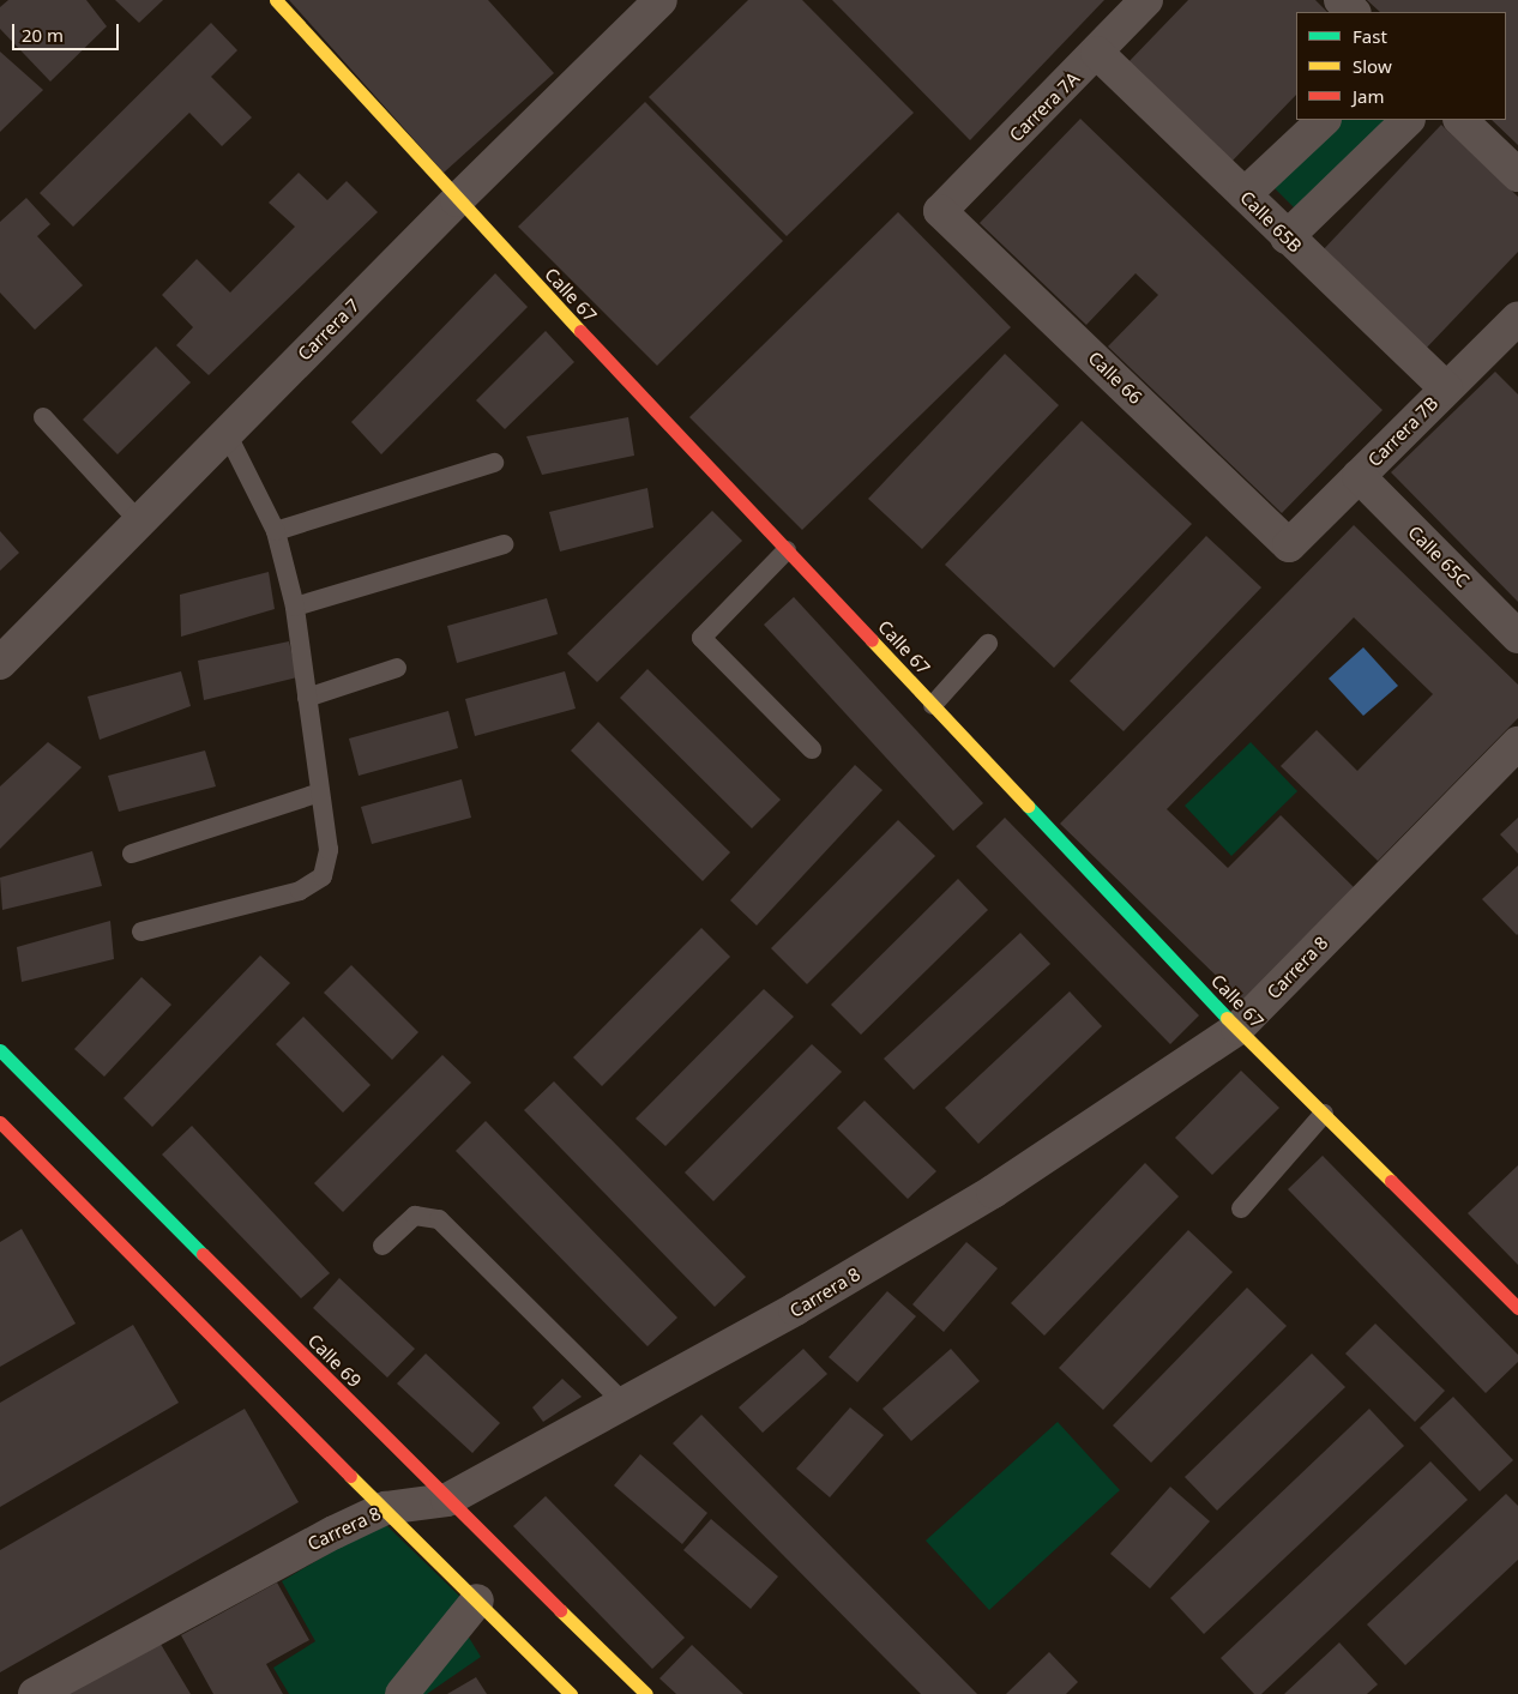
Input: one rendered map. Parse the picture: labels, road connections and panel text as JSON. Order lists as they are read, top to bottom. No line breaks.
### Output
{"streets":{"street":["Carrera 7A","Calle 65B","Calle 67","Carrera 7","Calle 66","Carrera 7B","Calle 65C","Carrera 8","Calle 69"]},"crossings":[["Carrera 7A","Calle 65B"],["Carrera 7A","Calle 66"],["Calle 65B","Carrera 7B"],["Calle 67","Carrera 7"],["Calle 67","Carrera 8"],["Calle 66","Carrera 7B"],["Carrera 7B","Calle 65C"],["Carrera 8","Calle 69"]],"legend":["Fast","Slow","Jam"],"scale_bar":"20 m"}
